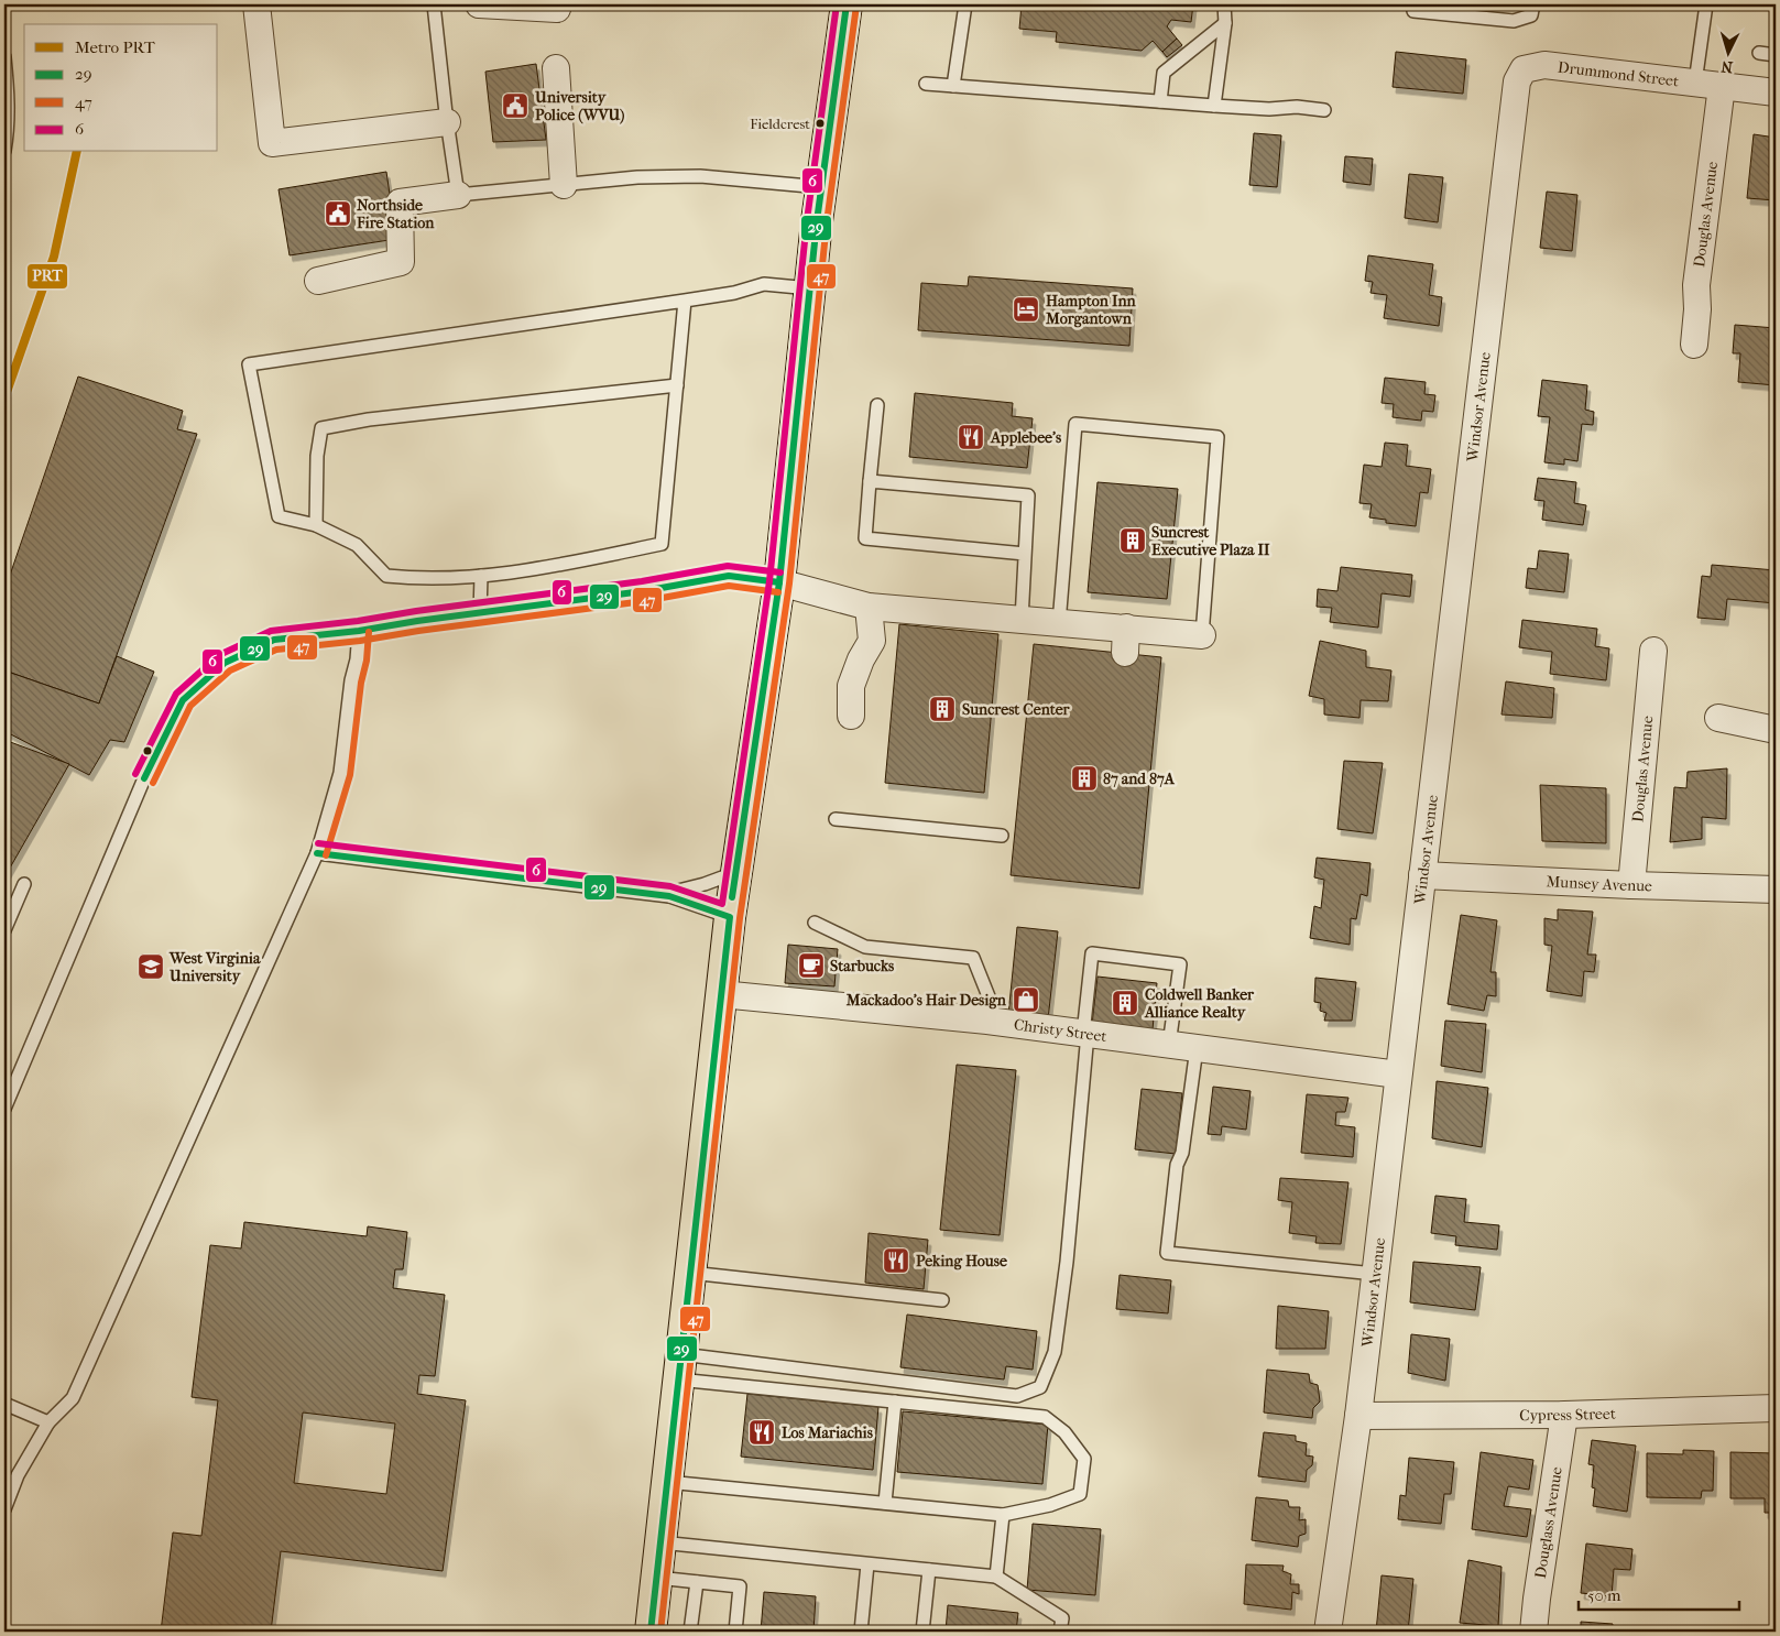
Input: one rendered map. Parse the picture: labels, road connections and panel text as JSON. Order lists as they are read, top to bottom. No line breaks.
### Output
{"streets":{"street":["Drummond Street","Douglas Avenue","Windsor Avenue","Munsey Avenue","Christy Street","Cypress Street","Douglass Avenue"]},"crossings":[["Drummond Street","Douglas Avenue"],["Drummond Street","Windsor Avenue"],["Douglas Avenue","Munsey Avenue"],["Windsor Avenue","Munsey Avenue"],["Windsor Avenue","Christy Street"],["Windsor Avenue","Cypress Street"],["Cypress Street","Douglass Avenue"]],"places":{"public building":["University Police (WVU)","Northside Fire Station"],"other":["Fieldcrest"],"hotel":["Hampton Inn Morgantown"],"restaurant":["Applebee's","Peking House","Los Mariachis"],"building":["Suncrest Executive Plaza II","Suncrest Center","87 and 87A","Coldwell Banker Alliance Realty"],"cafe":["Starbucks"],"school or university":["West Virginia University"],"shop":["Mackadoo's Hair Design"]},"lines":["transit line 29","transit line 6","transit line 47","metro line PRT"],"legend":["Metro PRT","29","47","6"],"scale_bar":"50 m","north":"bottom"}
